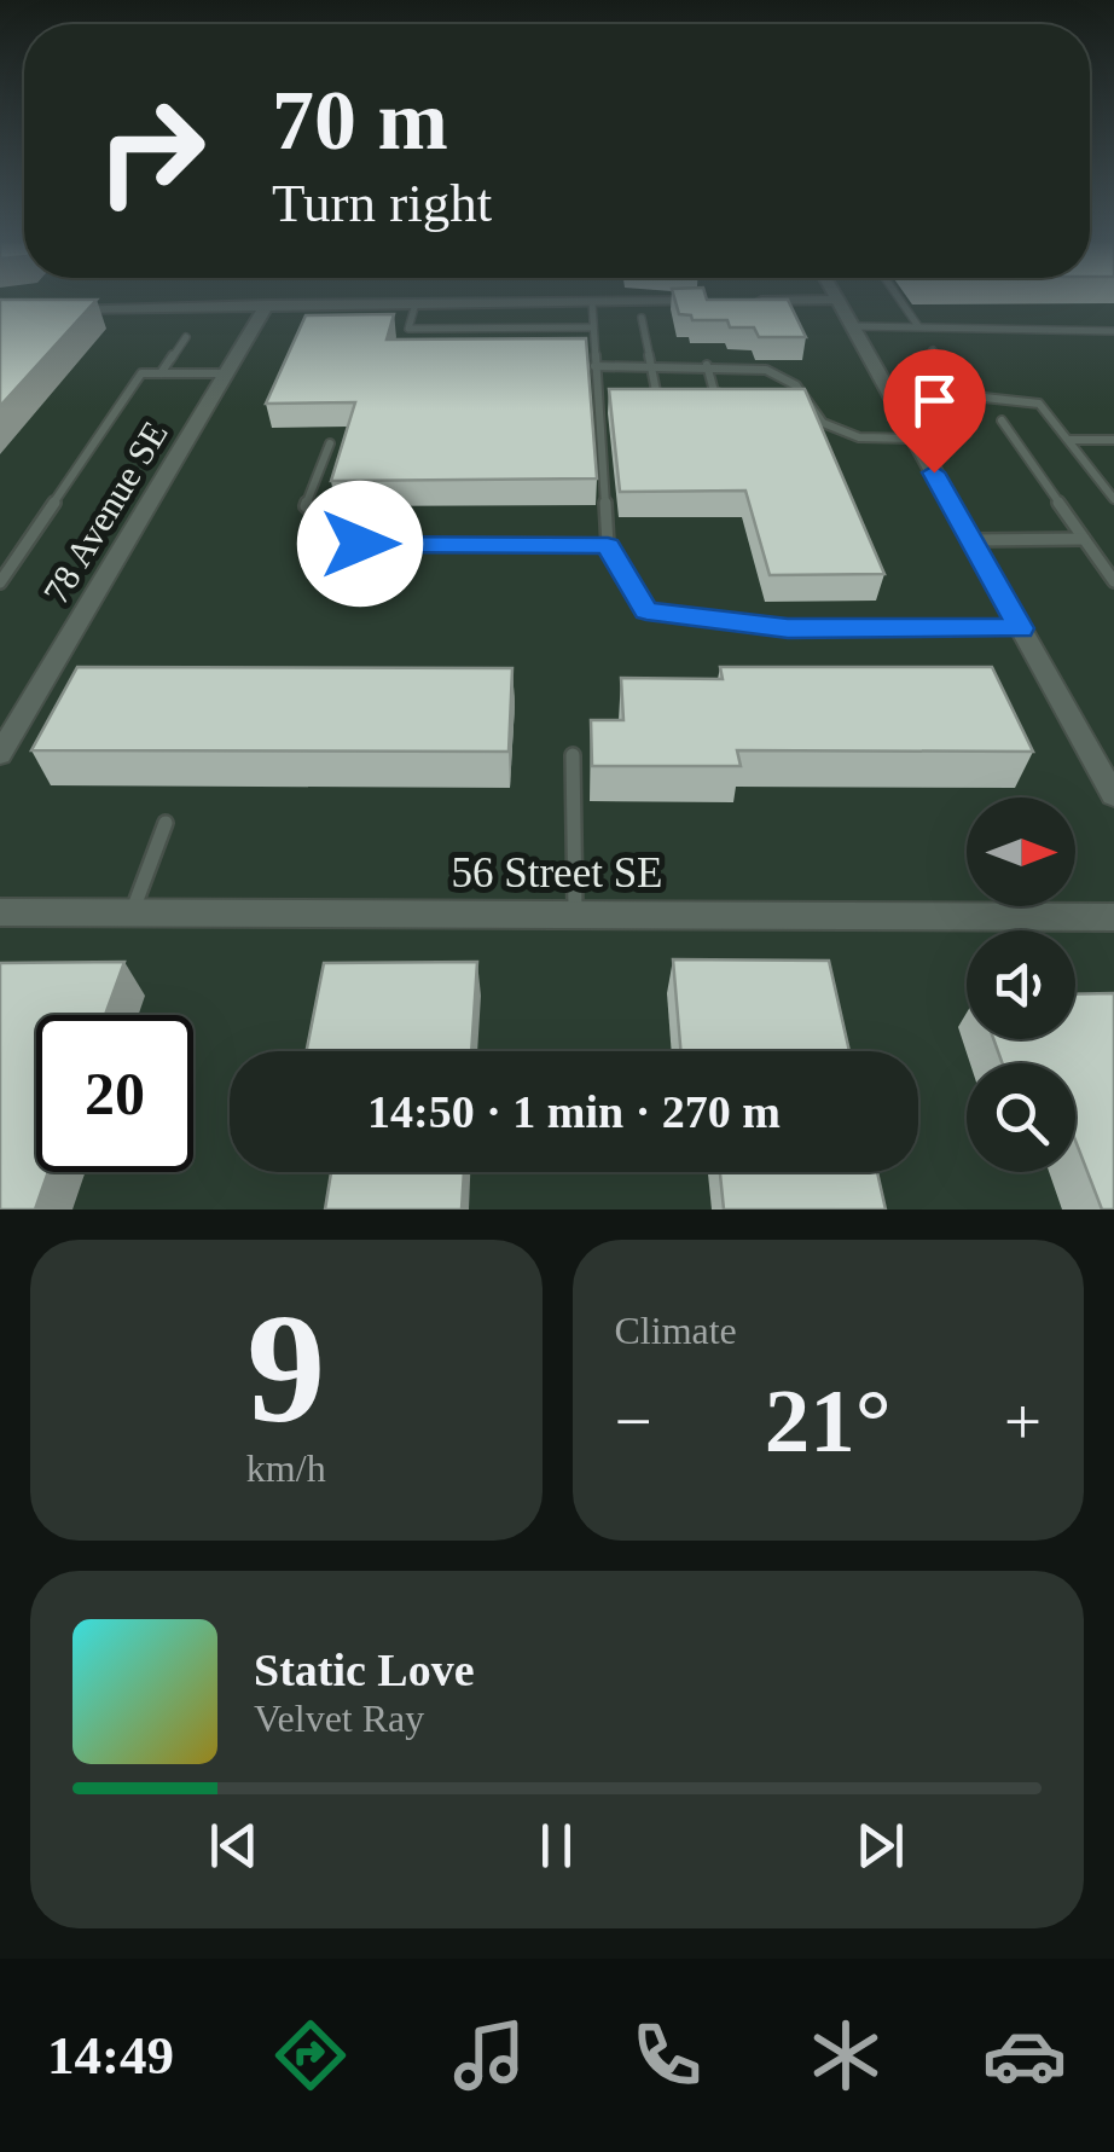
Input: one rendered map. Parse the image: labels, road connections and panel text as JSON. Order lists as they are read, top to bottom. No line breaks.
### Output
{"streets":{"street":["78 Avenue SE","56 Street SE"]},"north":"right","page":{"turn":["70 m","Turn right"],"limit":"20","trip":"14:50 · 1 min · 270 m","tile":[["9","km/h"],"Climate"],"heat":["−","21°","+"],"song":["Static Love","Velvet Ray"],"tabs":"14:49"}}
